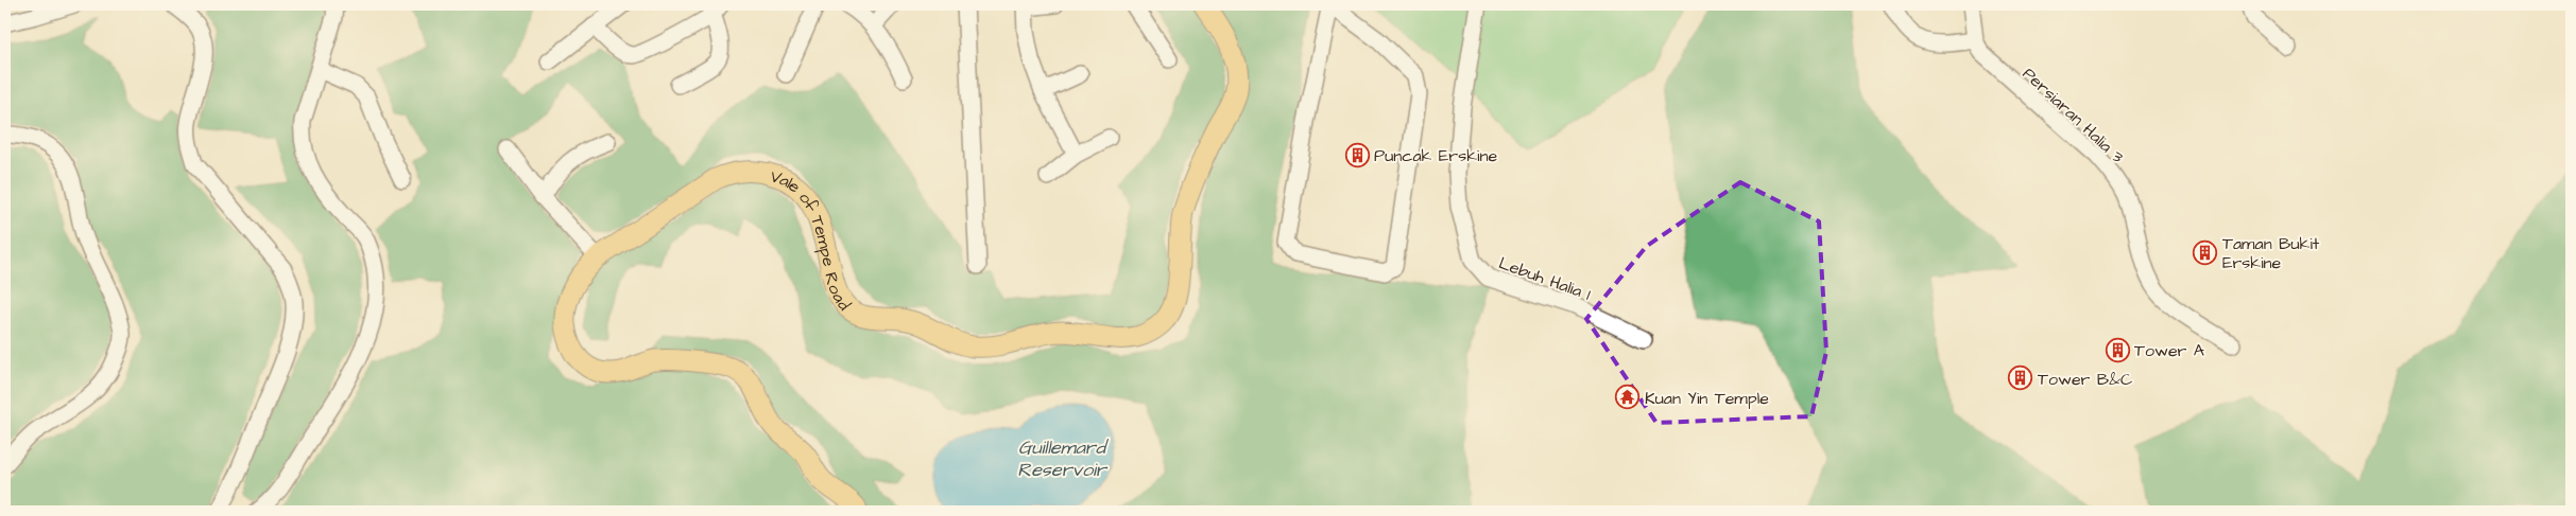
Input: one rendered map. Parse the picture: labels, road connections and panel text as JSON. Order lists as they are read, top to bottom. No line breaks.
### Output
{"streets":{"main road":["Vale of Tempe Road"],"street":["Persiaran Halia 3","Lebuh Halia 1"]},"water":["Guillemard Reservoir"],"places":{"building":["Puncak Erskine","Taman Bukit Erskine","Tower A","Tower B&C"],"temple":["Kuan Yin Temple"]}}
